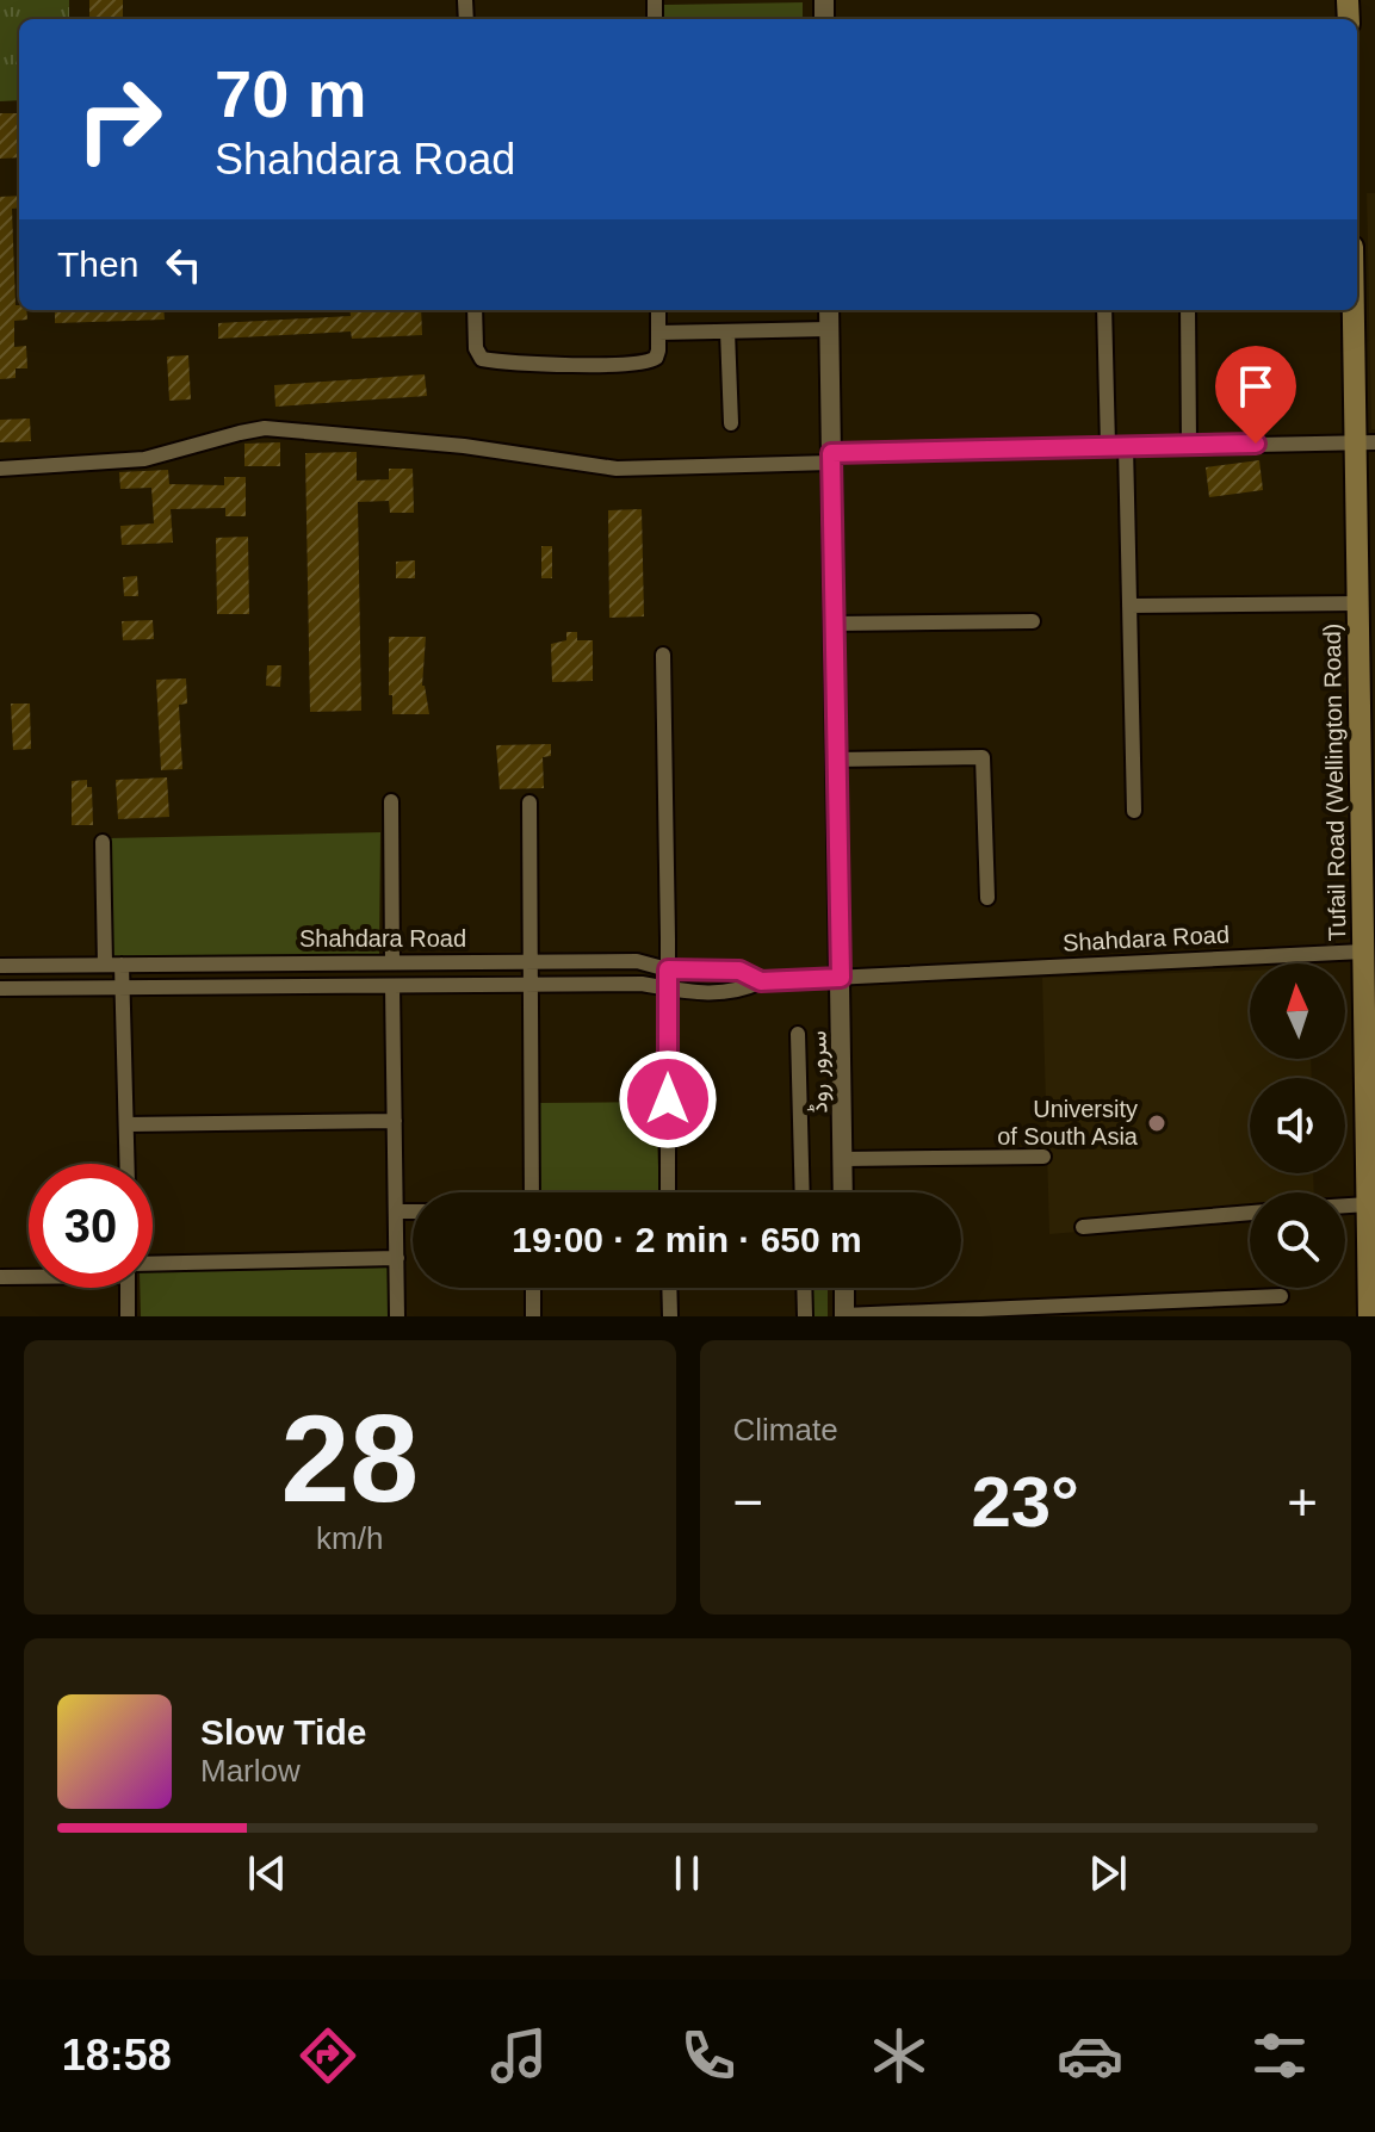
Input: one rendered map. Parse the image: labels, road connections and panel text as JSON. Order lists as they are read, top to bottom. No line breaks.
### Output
{"streets":{"main road":["Tufail Road (Wellington Road)"],"street":["Shahdara Road","سرور روڈ"]},"crossings":[["Tufail Road (Wellington Road)","Shahdara Road"],["Shahdara Road","سرور روڈ"]],"places":["University of South Asia"],"north":"top","page":{"turn":["70 m","Shahdara Road"],"then":"Then","limit":"30","trip":"19:00 · 2 min · 650 m","tile":[["28","km/h"],"Climate"],"heat":["−","23°","+"],"song":["Slow Tide","Marlow"],"tabs":"18:58"}}
